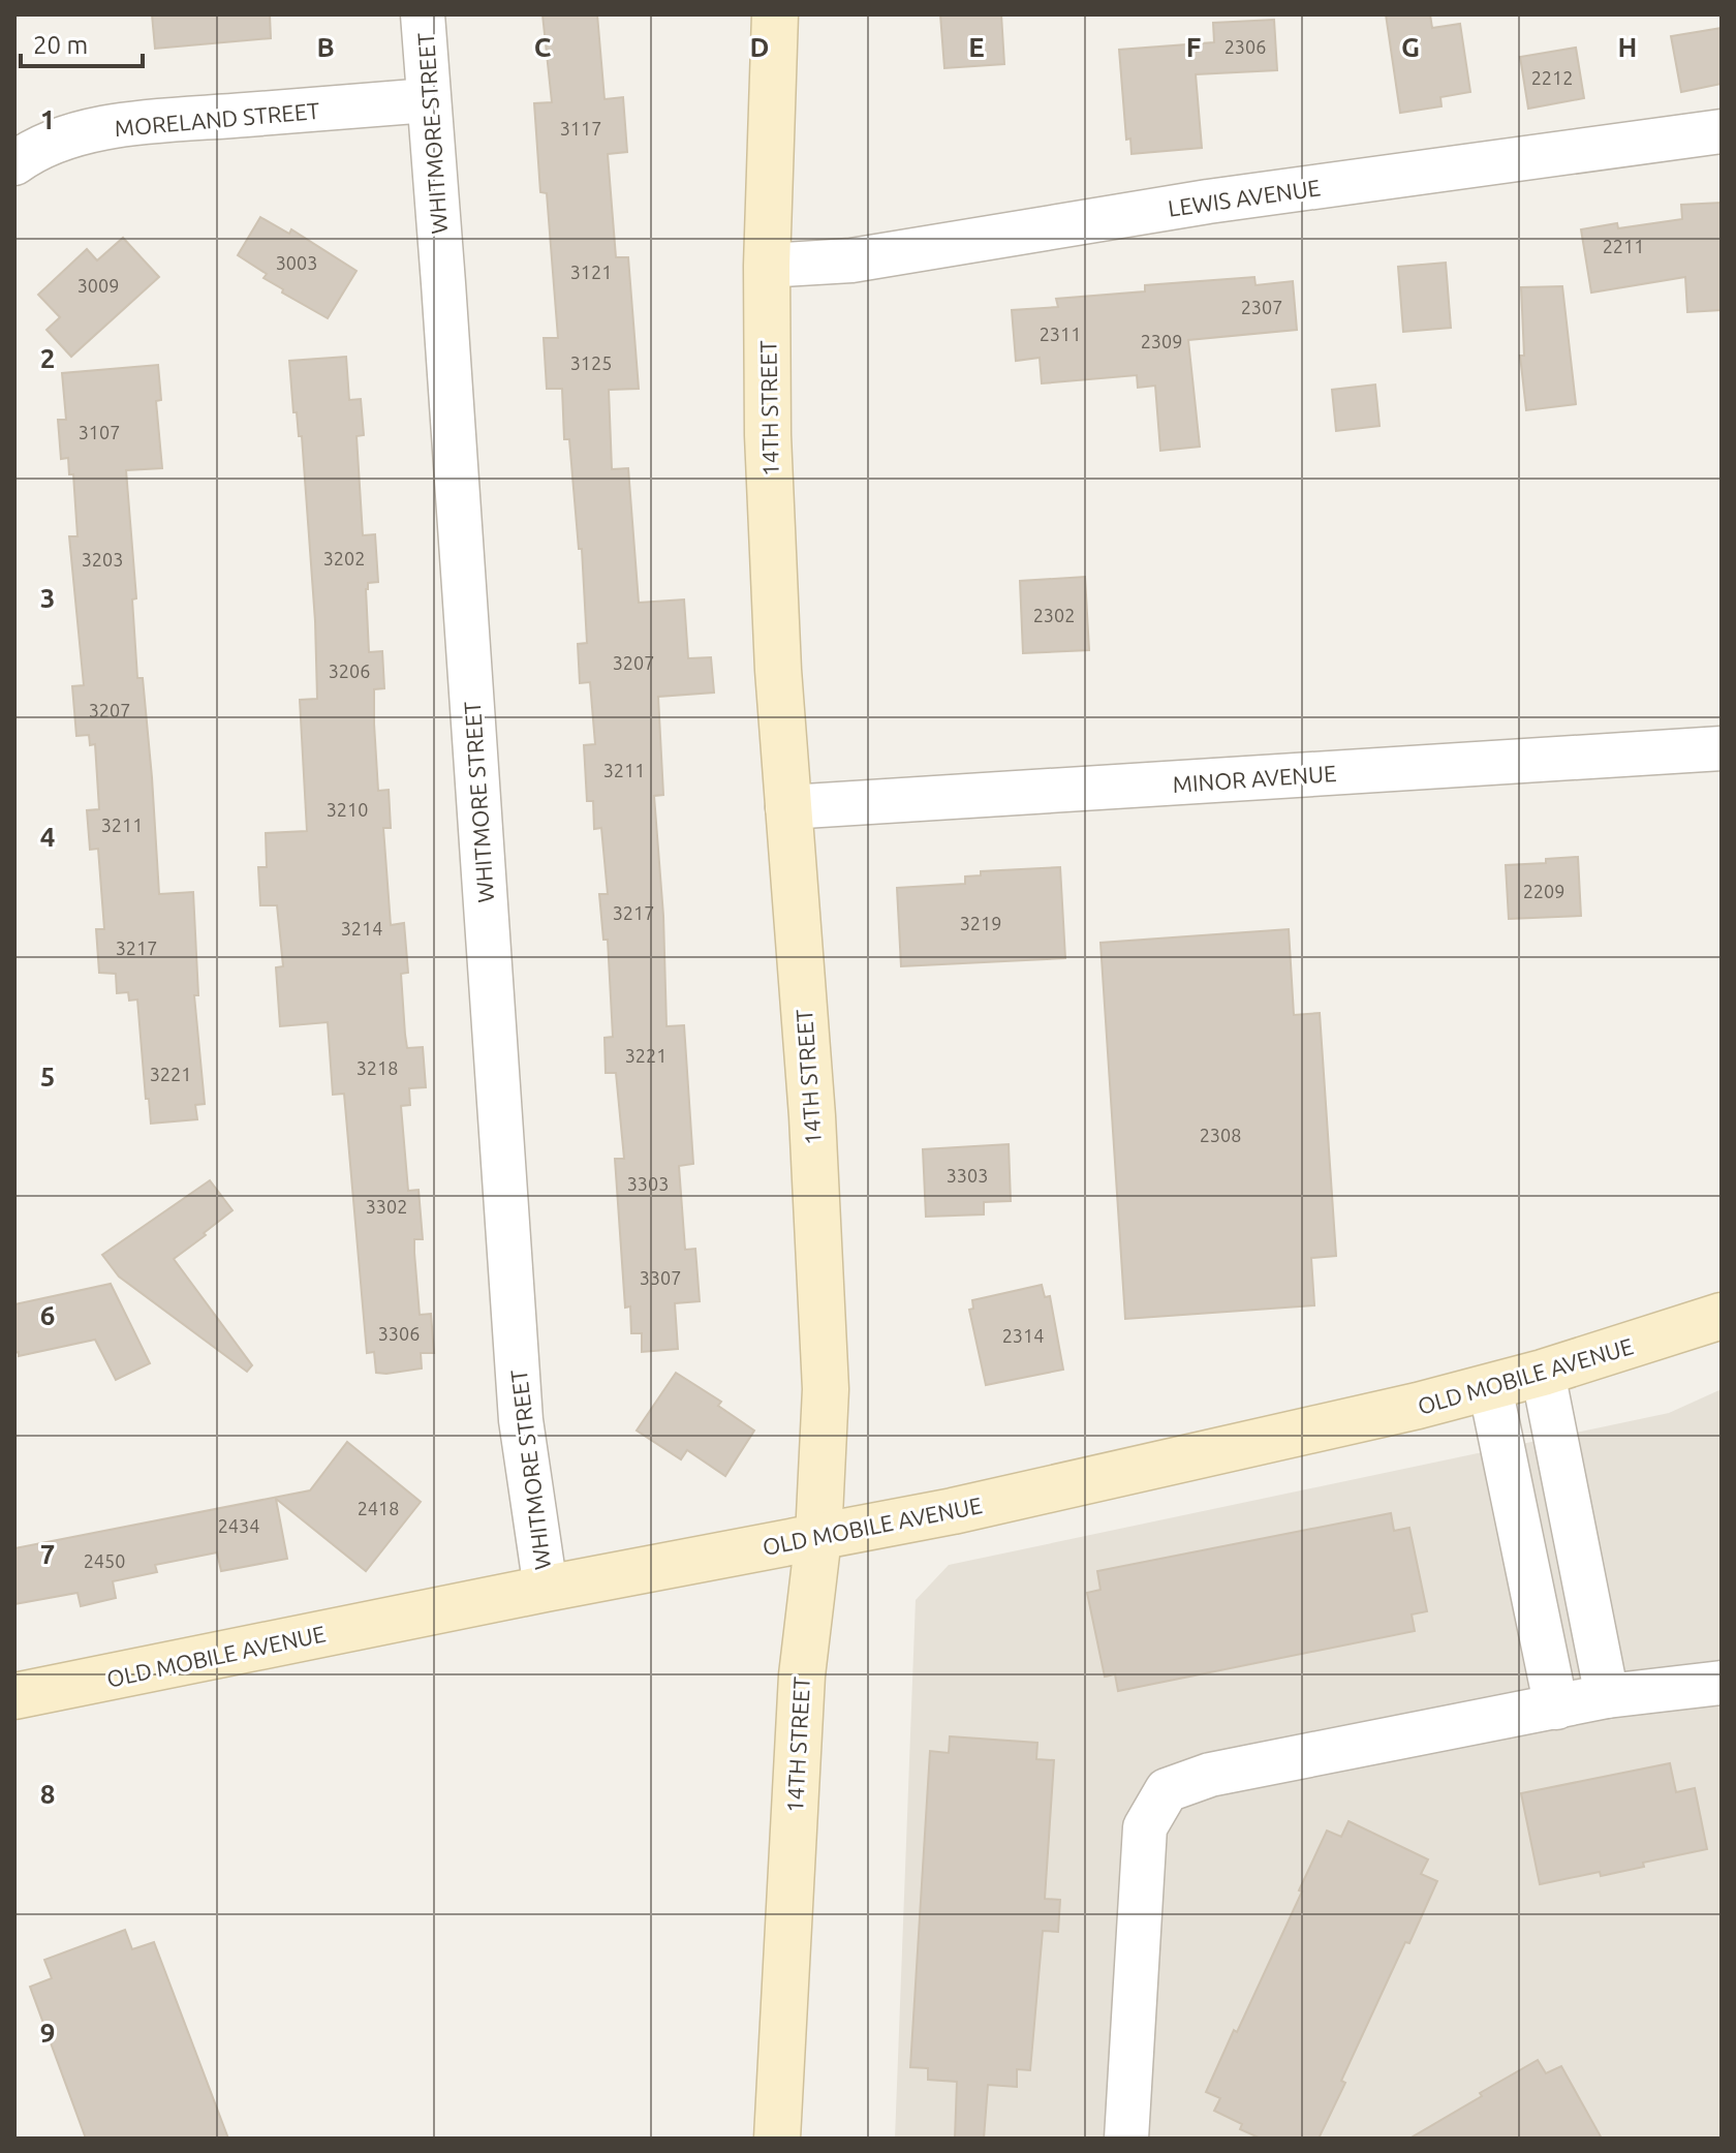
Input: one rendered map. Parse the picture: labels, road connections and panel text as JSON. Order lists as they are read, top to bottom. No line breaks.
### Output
{"streets":{"street":["MORELAND STREET","WHITMORE STREET","LEWIS AVENUE","14TH STREET","MINOR AVENUE","OLD MOBILE AVENUE"]},"crossings":[["MORELAND STREET","WHITMORE STREET"],["WHITMORE STREET","OLD MOBILE AVENUE"],["LEWIS AVENUE","14TH STREET"],["14TH STREET","MINOR AVENUE"],["14TH STREET","OLD MOBILE AVENUE"]],"house_numbers":["2306","2212","3117","2211","3003","3121","3009","2307","2311","2309","3125","3107","3202","3203","2302","3207","3206","3207","3211","3210","3211","2209","3217","3219","3214","3217","3221","3218","3221","2308","3303","3303","3302","3307","3306","2314","2418","2434","2450"],"scale_bar":"20 m","grid":{"columns":["B","C","D","E","F","G","H"],"rows":["1","2","3","4","5","6","7","8","9"]}}
